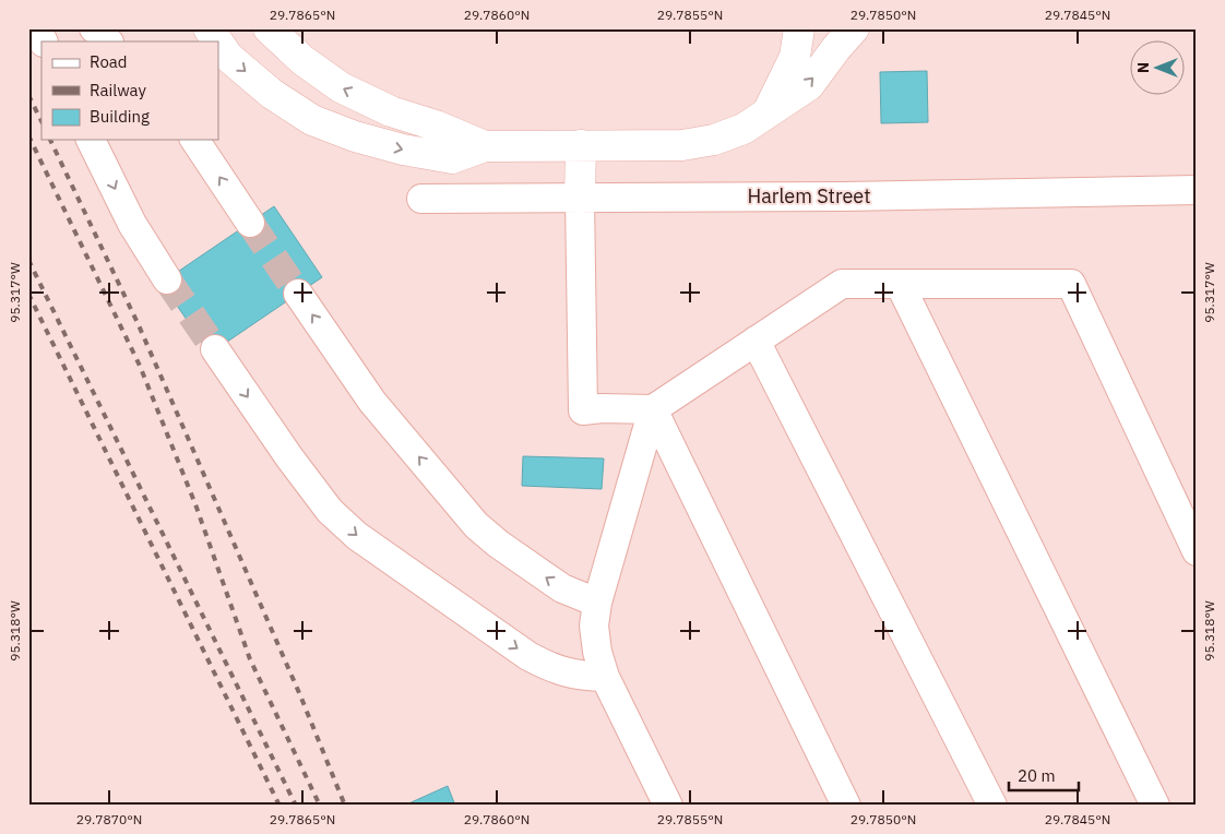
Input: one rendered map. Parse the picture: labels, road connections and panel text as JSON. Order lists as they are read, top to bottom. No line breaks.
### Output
{"streets":{"street":["Harlem Street"]},"legend":["Road","Railway","Building"],"scale_bar":"20 m","north":"left","coordinates":["29.7865°N","29.7860°N","29.7855°N","29.7850°N","29.7845°N","95.317°W","95.318°W","29.7870°N"]}
